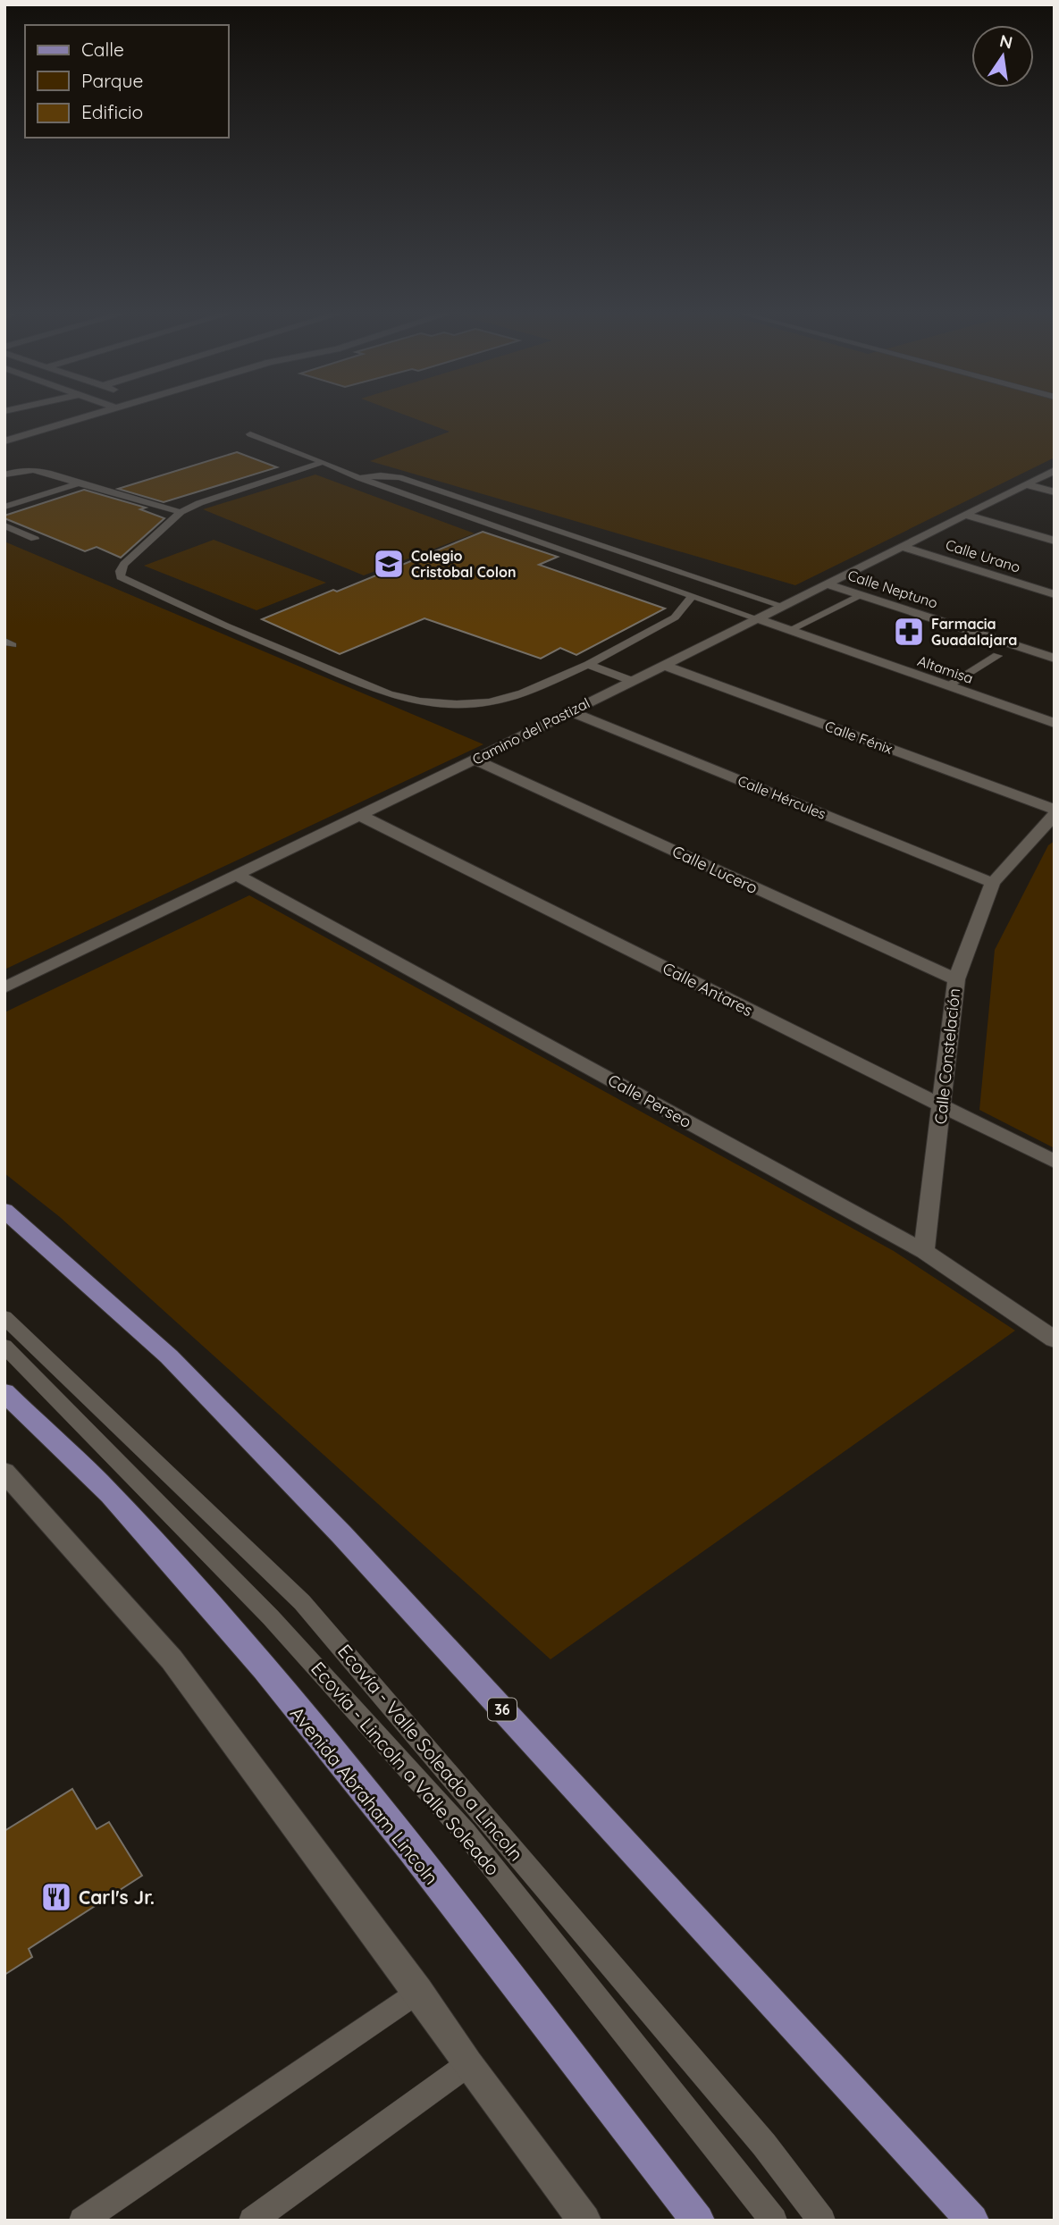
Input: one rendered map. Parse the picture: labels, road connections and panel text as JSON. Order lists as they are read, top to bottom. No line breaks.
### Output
{"streets":{"main road":["36","Avenida Abraham Lincoln"],"street":["Calle Urano","Calle Neptuno","Altamisa","Camino del Pastizal","Calle Fénix","Calle Hércules","Calle Lucero","Calle Antares","Calle Constelación","Calle Perseo"],"lane":["Ecovía - Valle Soleado a Lincoln","Ecovía - Lincoln a Valle Soleado"]},"crossings":[["Calle Urano","Camino del Pastizal"],["Calle Neptuno","Camino del Pastizal"],["Altamisa","Camino del Pastizal"],["Camino del Pastizal","Calle Fénix"],["Camino del Pastizal","Calle Hércules"],["Camino del Pastizal","Calle Lucero"],["Camino del Pastizal","Calle Antares"],["Camino del Pastizal","Calle Perseo"],["Calle Hércules","Calle Constelación"],["Calle Lucero","Calle Constelación"],["Calle Antares","Calle Constelación"],["Calle Constelación","Calle Perseo"]],"places":{"school or university":["Colegio Cristobal Colon"],"pharmacy":["Farmacia Guadalajara"],"restaurant":["Carl's Jr."]},"legend":["Calle","Parque","Edificio"],"north":"top"}
